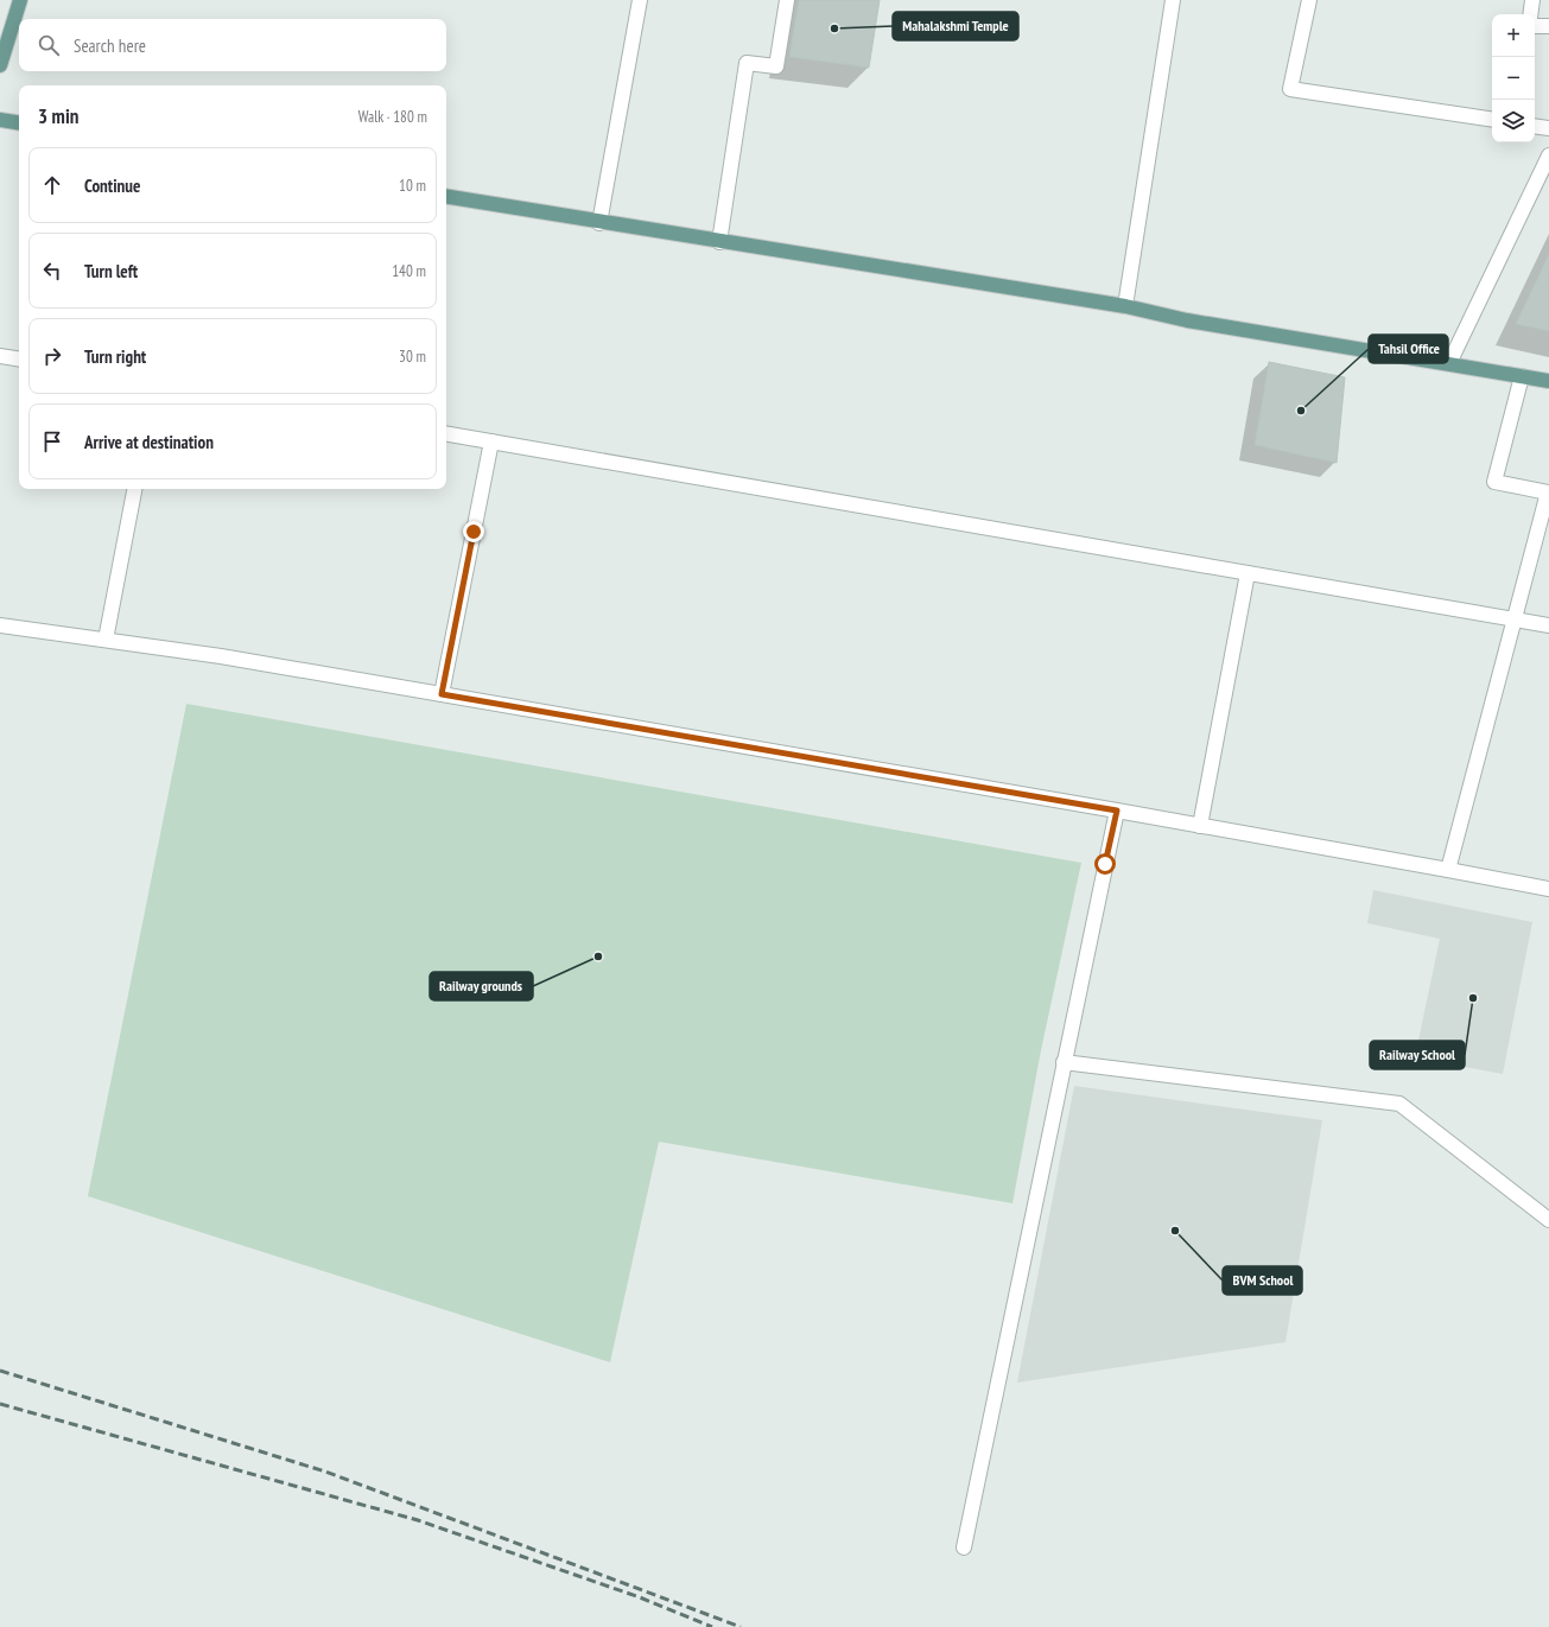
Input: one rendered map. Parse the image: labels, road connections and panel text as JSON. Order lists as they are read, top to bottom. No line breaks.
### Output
{"places":["Mahalakshmi Temple","Tahsil Office","Railway grounds","Railway School","BVM School"],"page":{"map_buttons":["+","−"],"search":"Search here","heading":["3 min","Walk · 180 m"],"list":[["Continue","10 m"],["Turn left","140 m"],["Turn right","30 m"],"Arrive at destination"]}}
